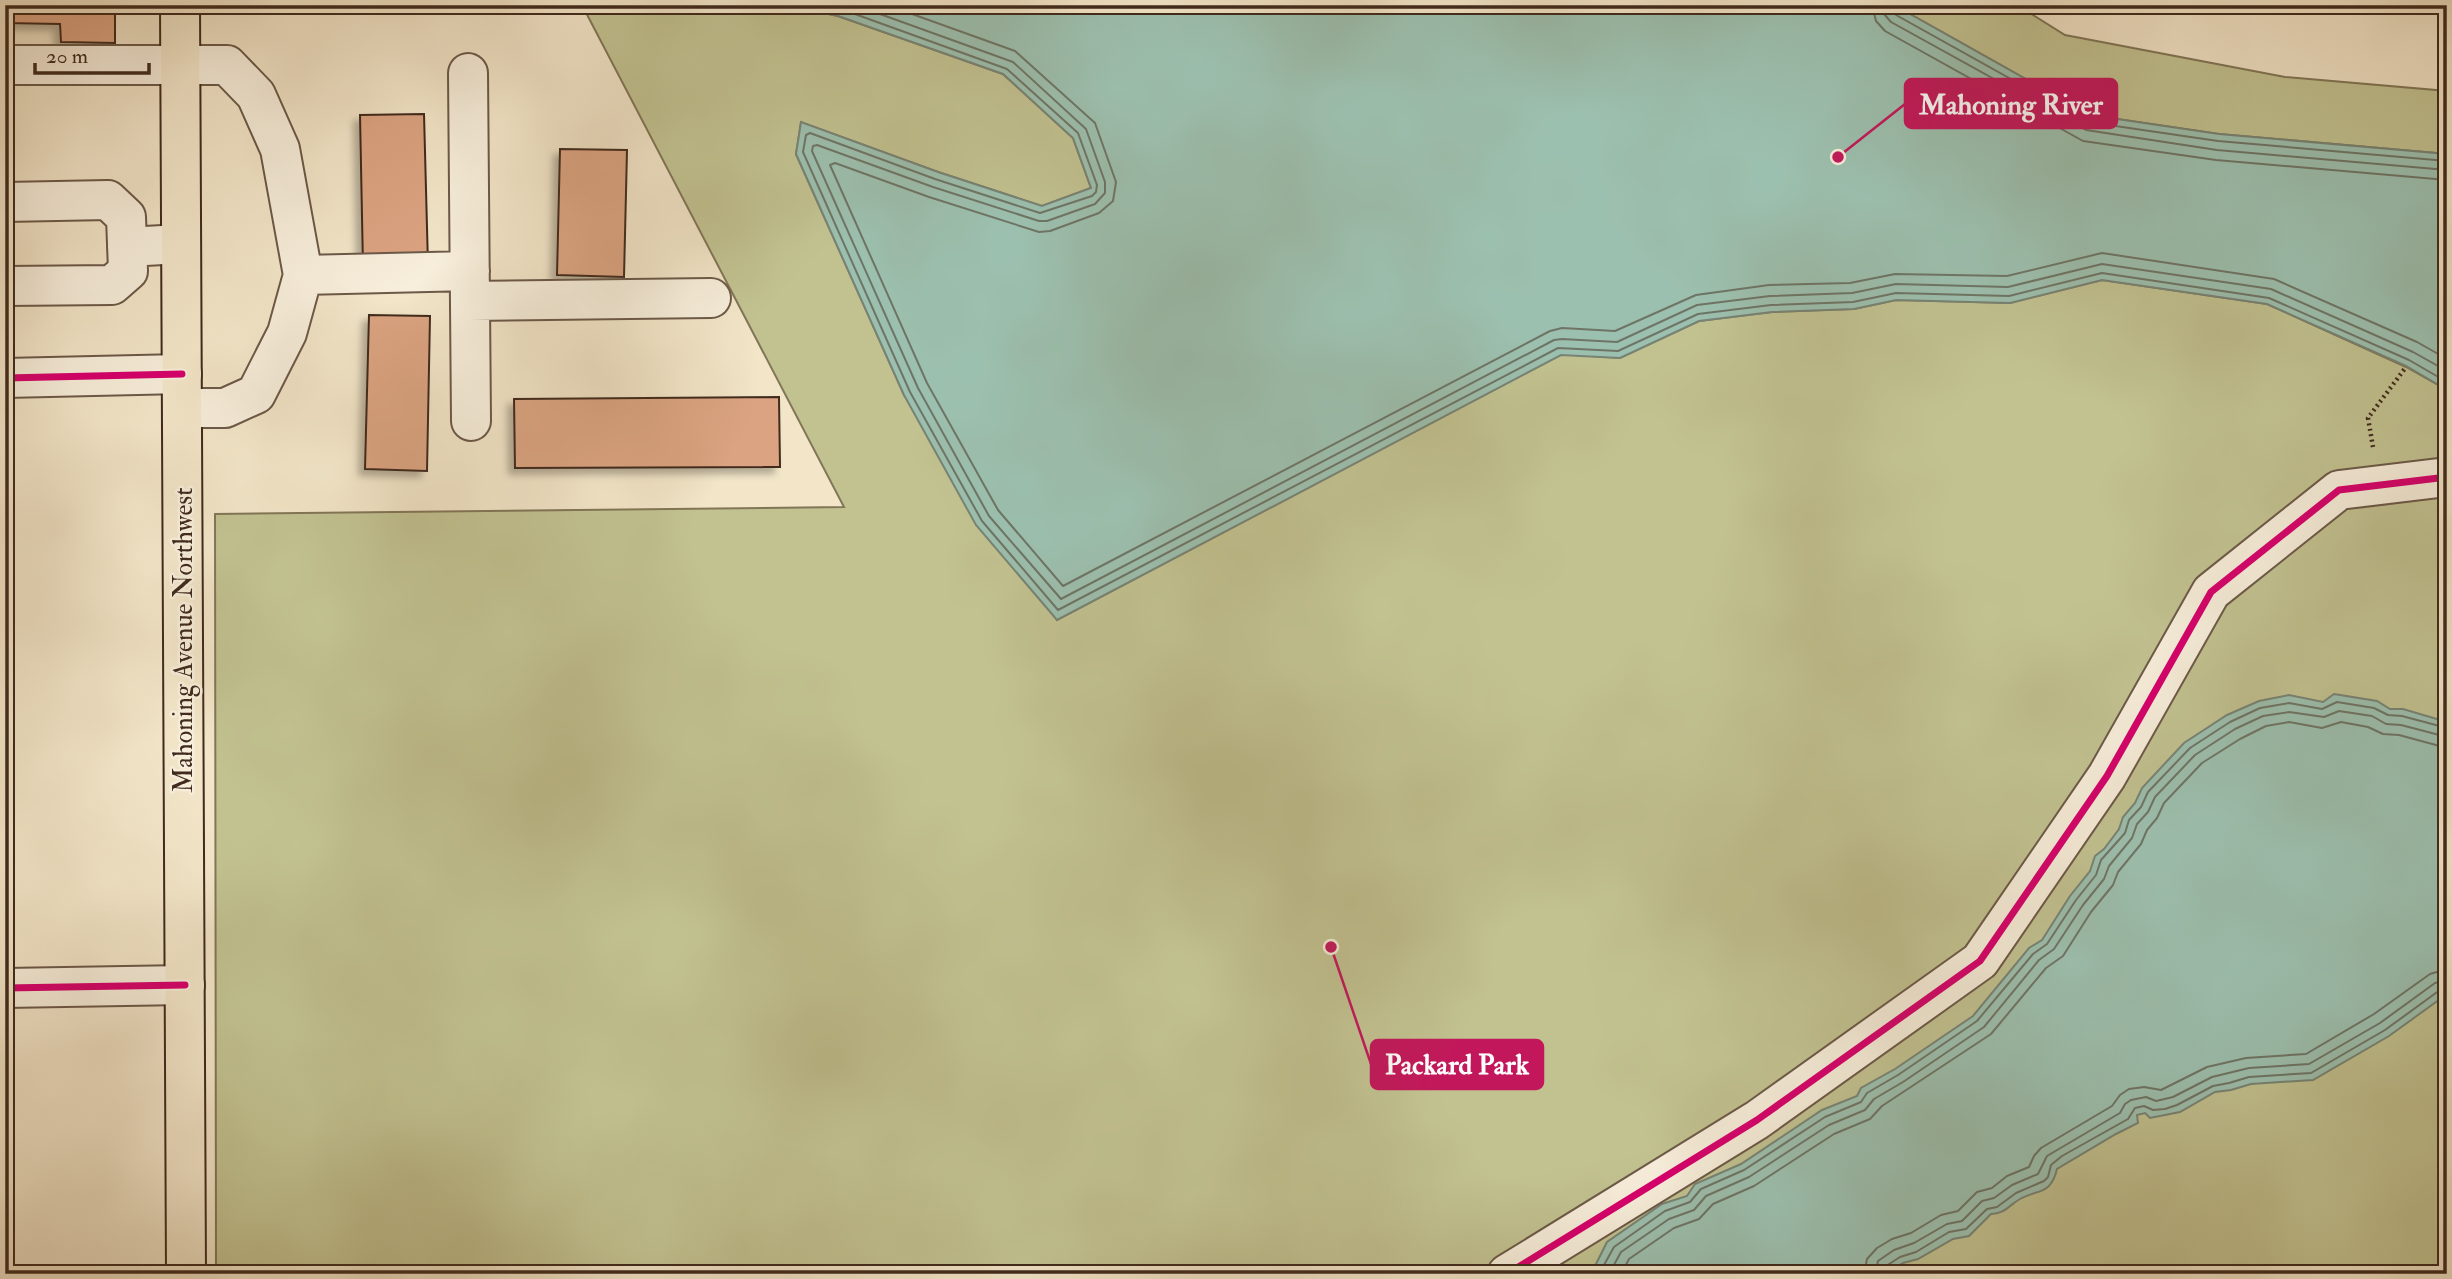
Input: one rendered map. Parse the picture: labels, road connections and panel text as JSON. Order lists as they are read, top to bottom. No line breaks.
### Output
{"streets":{"main road":["Mahoning Avenue Northwest"]},"places":["Mahoning River","Packard Park"],"scale_bar":"20 m"}
